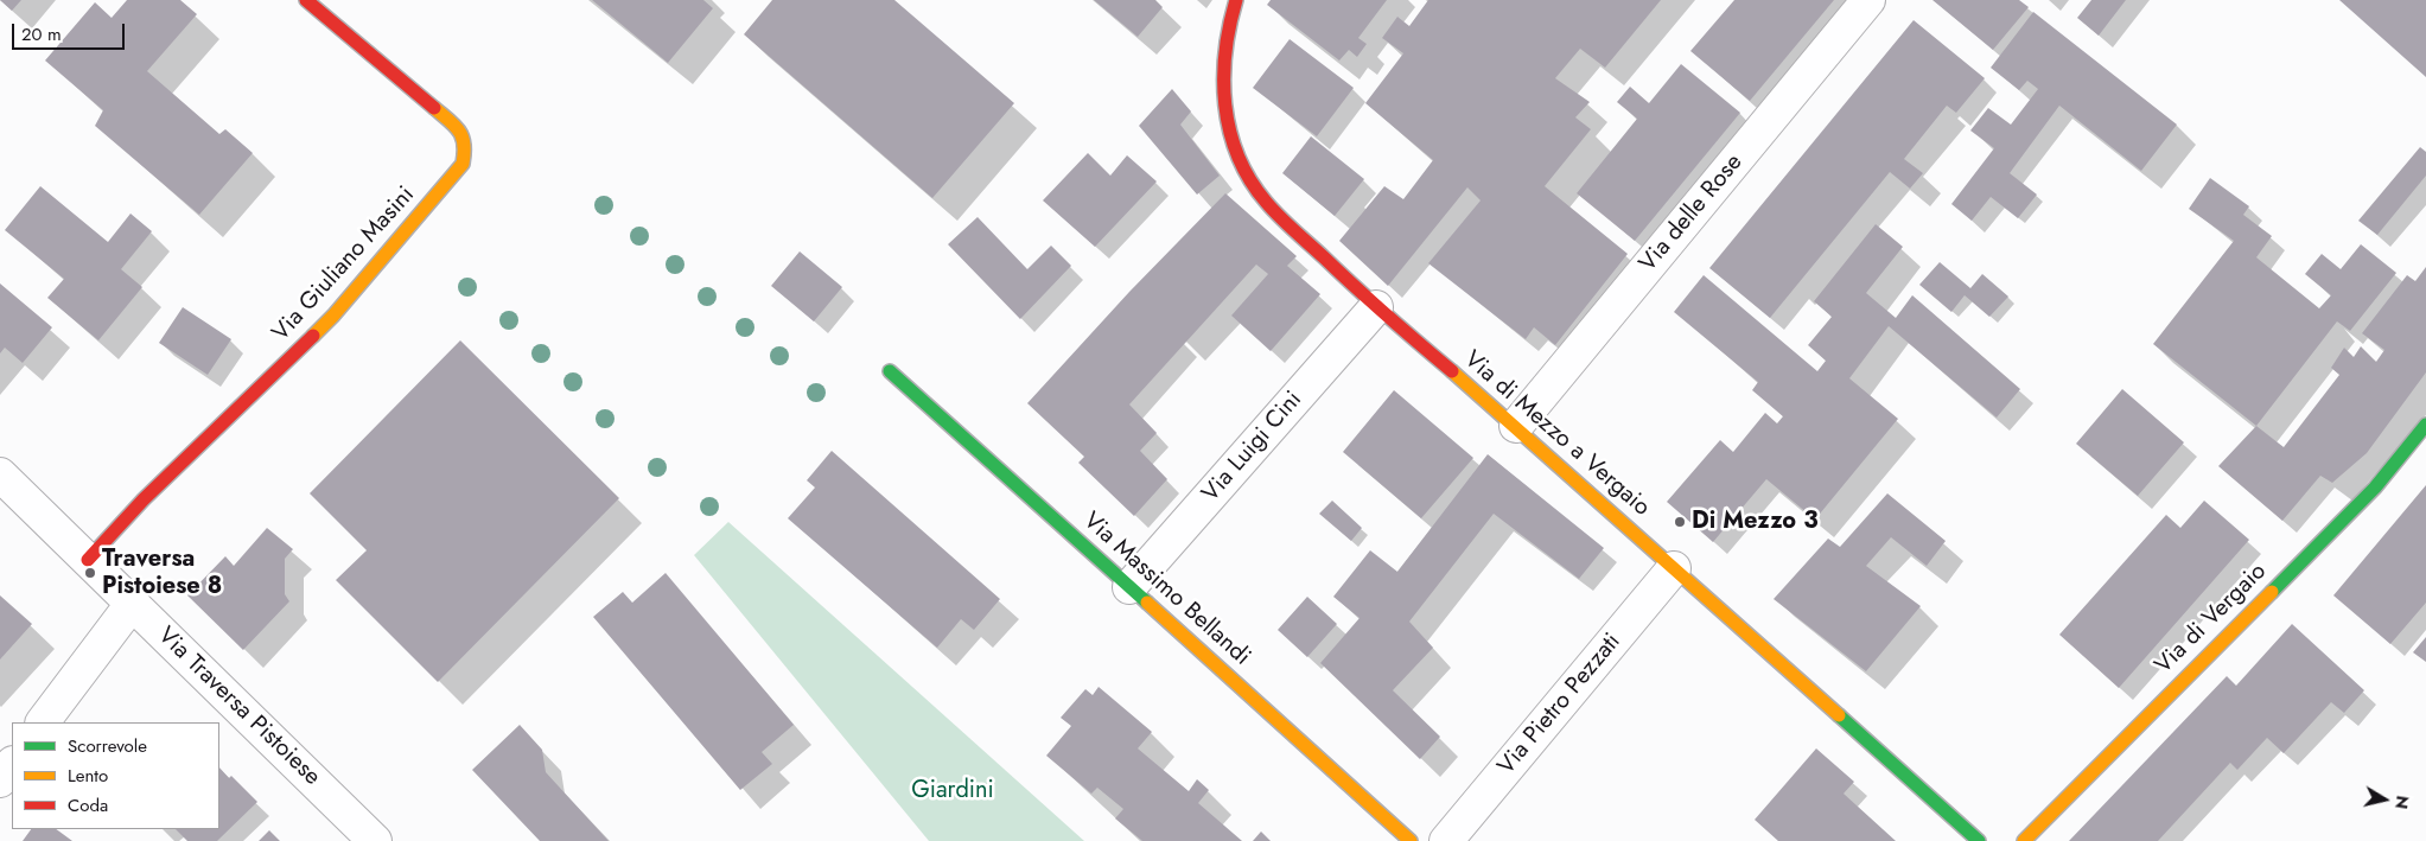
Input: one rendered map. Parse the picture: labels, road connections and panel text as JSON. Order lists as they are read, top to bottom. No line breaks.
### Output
{"streets":{"street":["Via delle Rose","Via Giuliano Masini","Via di Mezzo a Vergaio","Via Luigi Cini","Via Massimo Bellandi","Via di Vergaio","Via Pietro Pezzati","Via Traversa Pistoiese"]},"crossings":[["Via delle Rose","Via di Mezzo a Vergaio"],["Via Giuliano Masini","Via Traversa Pistoiese"],["Via di Mezzo a Vergaio","Via Luigi Cini"],["Via di Mezzo a Vergaio","Via Pietro Pezzati"],["Via Luigi Cini","Via Massimo Bellandi"]],"parks":["Giardini"],"places":["Di Mezzo 3","Traversa Pistoiese 8"],"legend":["Scorrevole","Lento","Coda"],"scale_bar":"20 m","north":"right"}
